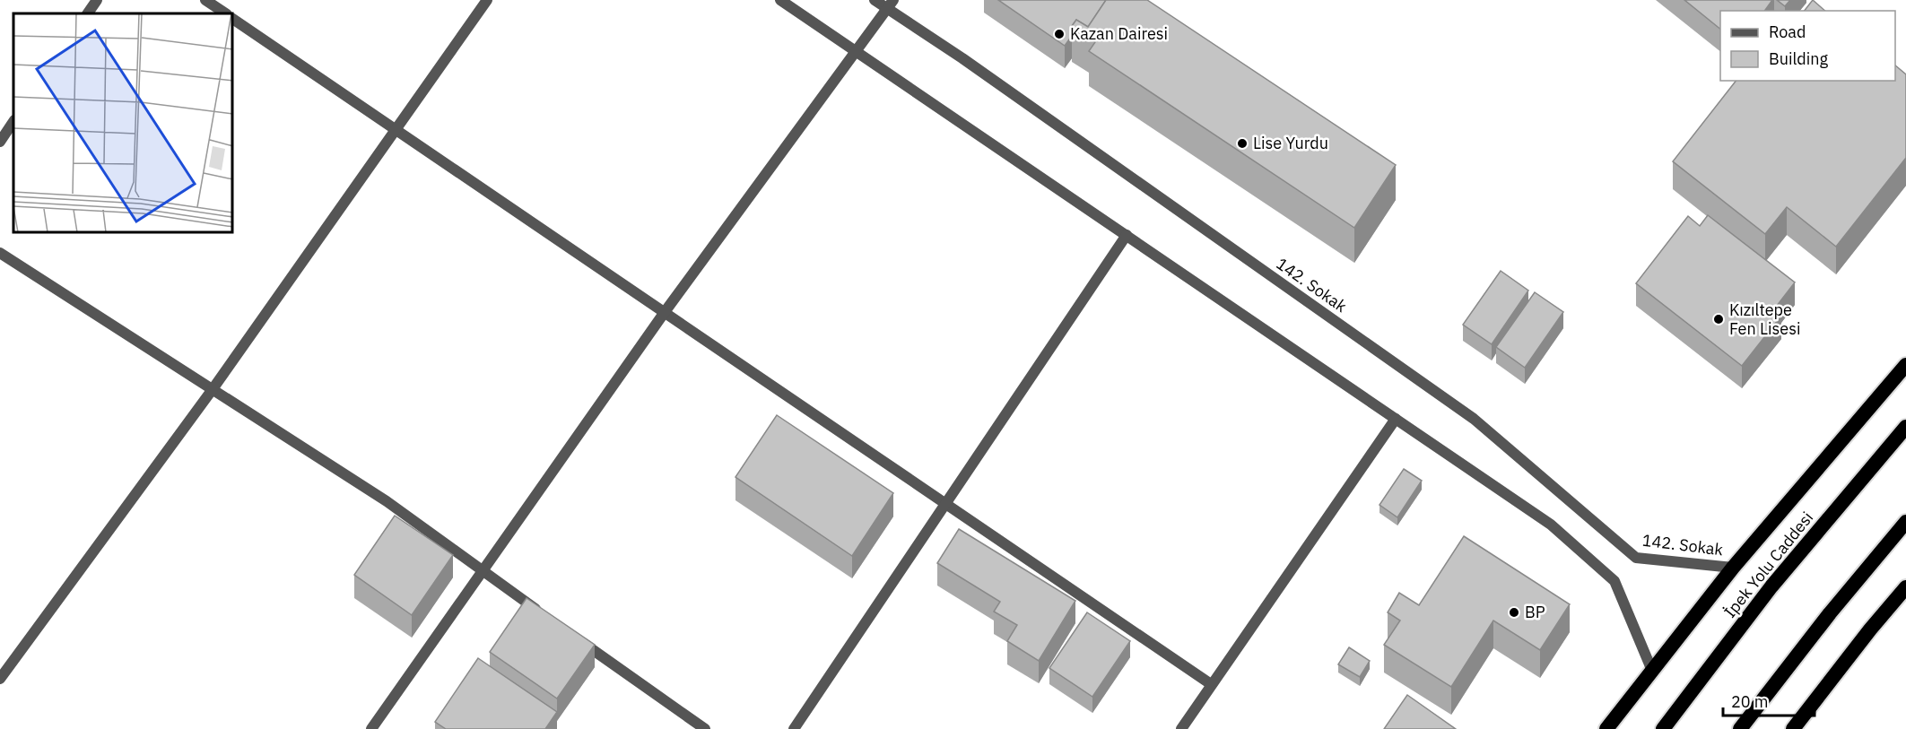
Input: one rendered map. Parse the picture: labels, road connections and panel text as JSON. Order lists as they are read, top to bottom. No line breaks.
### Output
{"streets":{"highway":["İpek Yolu Caddesi"],"street":["142. Sokak"]},"places":["Kazan Dairesi","Lise Yurdu","Kızıltepe Fen Lisesi","BP"],"legend":["Road","Building"],"scale_bar":"20 m"}
